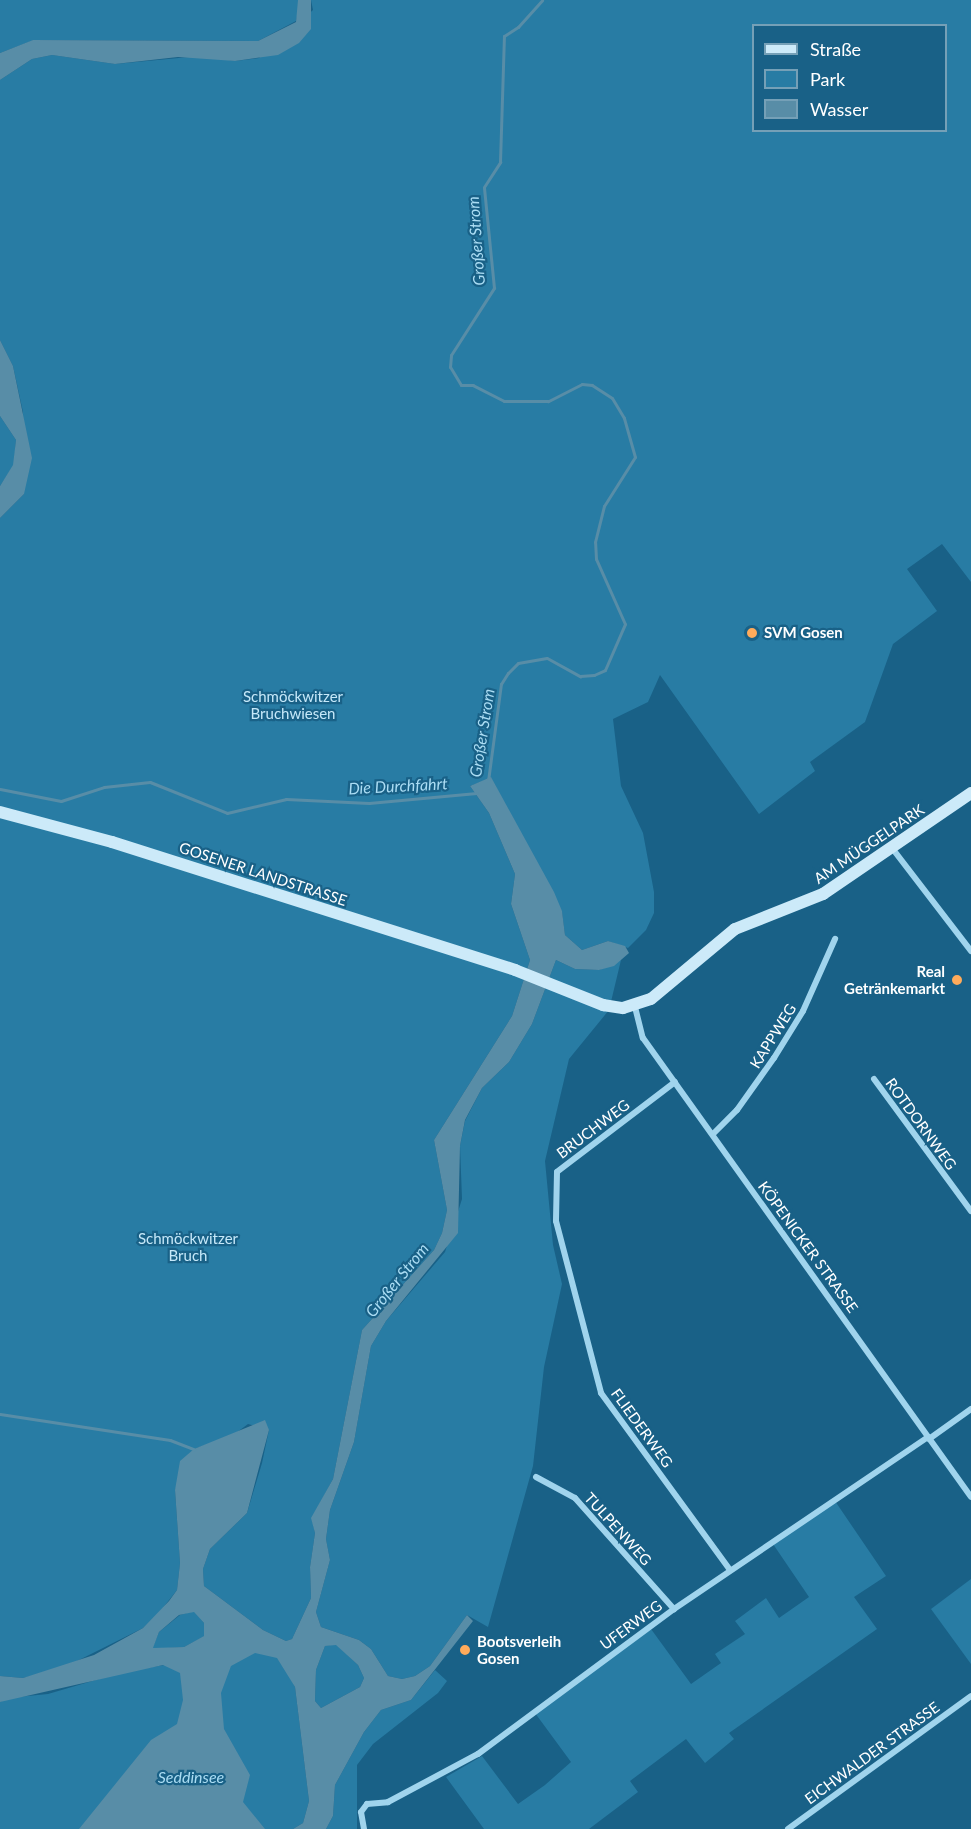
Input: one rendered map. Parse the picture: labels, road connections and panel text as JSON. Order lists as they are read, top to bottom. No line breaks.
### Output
{"streets":{"main road":["AM MÜGGELPARK","GOSENER LANDSTRASSE"],"street":["KAPPWEG","ROTDORNWEG","BRUCHWEG","KÖPENICKER STRASSE","FLIEDERWEG","TULPENWEG","UFERWEG","EICHWALDER STRASSE"]},"crossings":[["AM MÜGGELPARK","GOSENER LANDSTRASSE"],["AM MÜGGELPARK","KÖPENICKER STRASSE"],["GOSENER LANDSTRASSE","KÖPENICKER STRASSE"],["KAPPWEG","KÖPENICKER STRASSE"],["BRUCHWEG","KÖPENICKER STRASSE"],["BRUCHWEG","FLIEDERWEG"],["KÖPENICKER STRASSE","UFERWEG"],["FLIEDERWEG","UFERWEG"],["TULPENWEG","UFERWEG"]],"water":["Großer Strom","Die Durchfahrt","Seddinsee"],"parks":["Schmöckwitzer Bruchwiesen","Schmöckwitzer Bruch"],"places":["SVM Gosen","Real Getränkemarkt","Bootsverleih Gosen"],"legend":["Straße","Park","Wasser"]}
